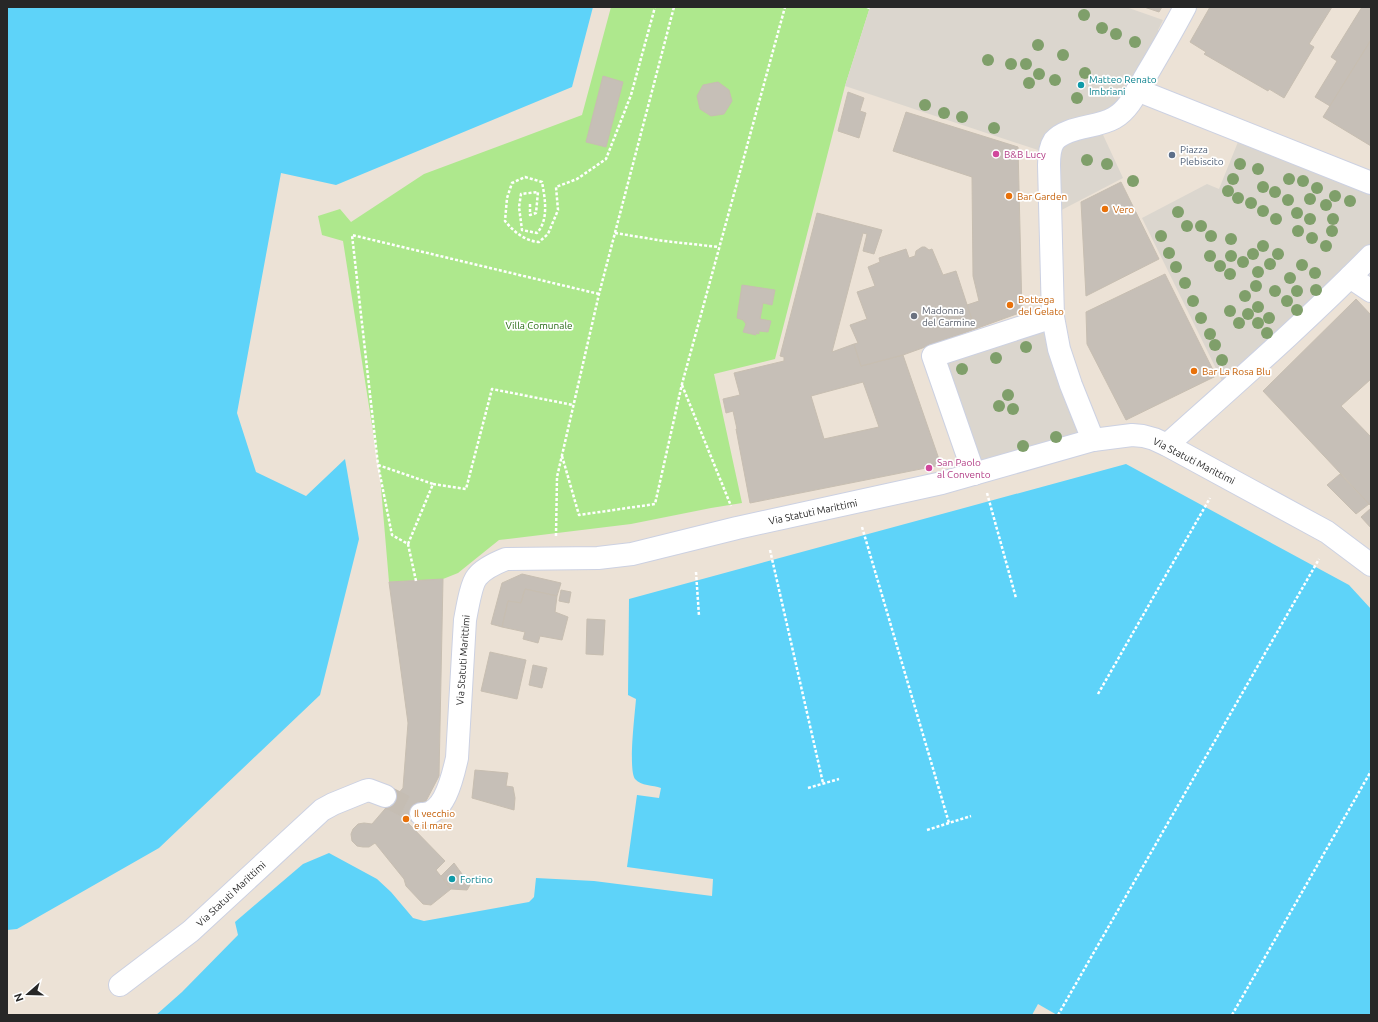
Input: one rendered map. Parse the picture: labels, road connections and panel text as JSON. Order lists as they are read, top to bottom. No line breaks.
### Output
{"streets":{"street":["Via Statuti Marittimi"]},"parks":["Villa Comunale"],"places":["Matteo Renato Imbriani","B&B Lucy","Piazza Plebiscito","Bar Garden","Vero","Bottega del Gelato","Madonna del Carmine","Bar La Rosa Blu","San Paolo al Convento","Il vecchio e il mare","Fortino"],"north":"left"}
